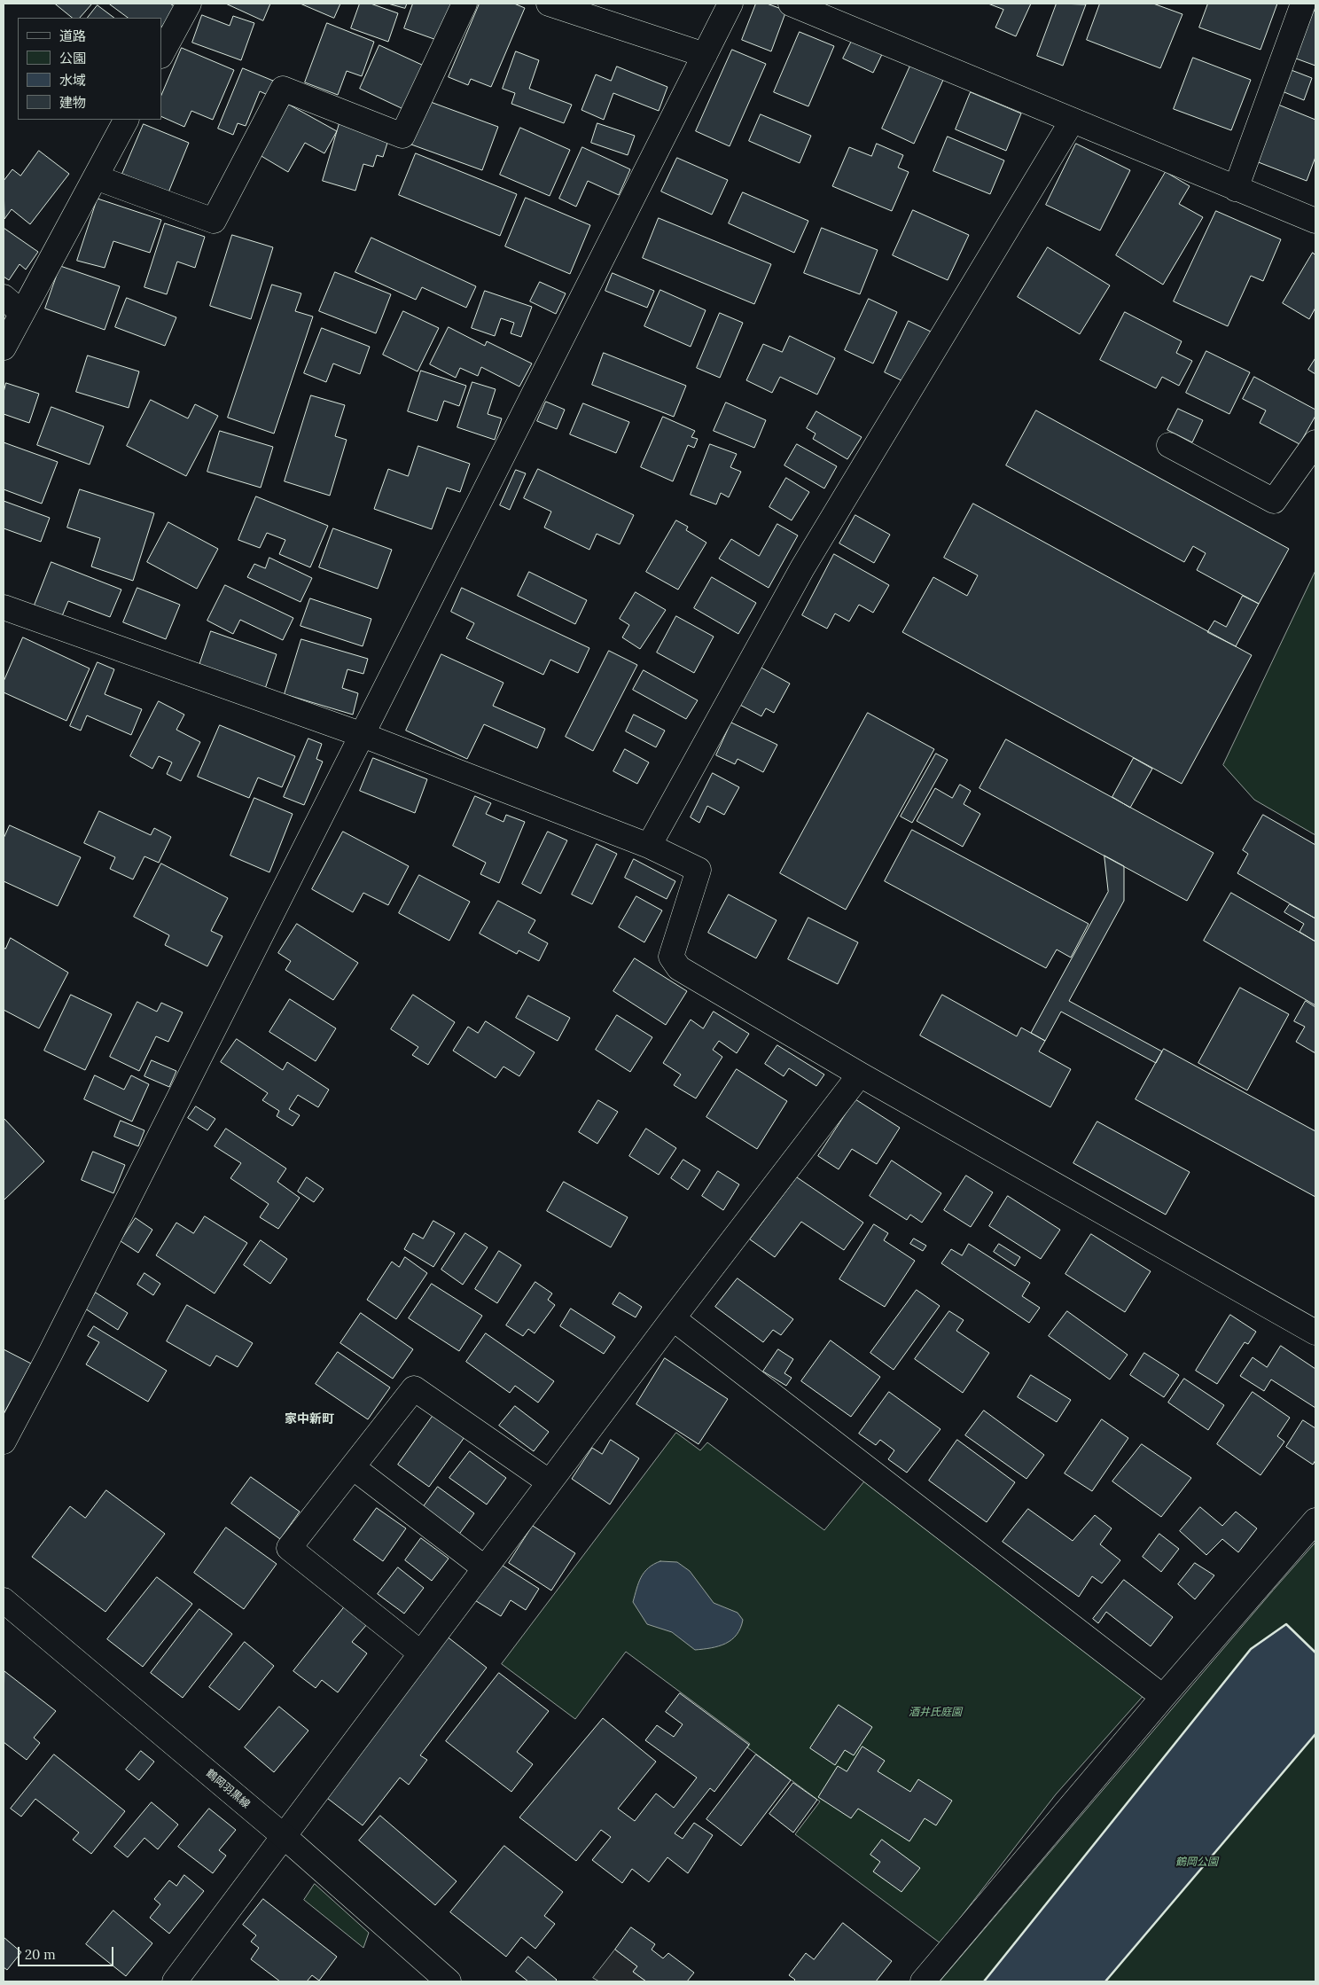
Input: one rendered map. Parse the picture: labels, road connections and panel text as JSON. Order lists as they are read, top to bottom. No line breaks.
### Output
{"streets":{"street":["鶴岡羽黒線"]},"districts":["家中新町"],"parks":["酒井氏庭園","鶴岡公園"],"legend":["道路","公園","水域","建物"],"scale_bar":"20 m"}
